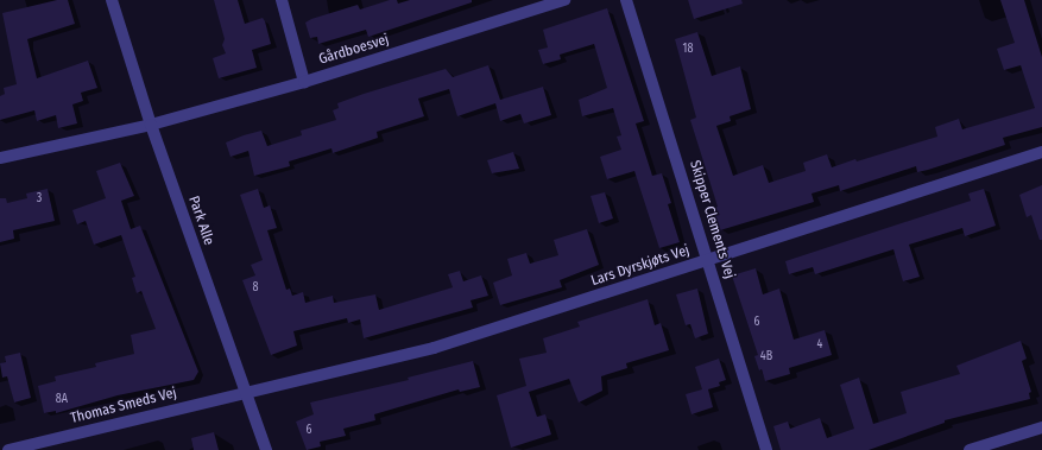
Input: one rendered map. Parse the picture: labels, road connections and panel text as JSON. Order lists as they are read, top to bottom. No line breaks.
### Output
{"streets":{"street":["Gårdboesvej","Skipper Clements Vej","Park Alle","Lars Dyrskjøts Vej","Thomas Smeds Vej"]},"crossings":[["Gårdboesvej","Park Alle"],["Skipper Clements Vej","Lars Dyrskjøts Vej"],["Park Alle","Lars Dyrskjøts Vej"],["Park Alle","Thomas Smeds Vej"],["Lars Dyrskjøts Vej","Thomas Smeds Vej"]],"house_numbers":["18","3","8","6","4","4B","8A","6"]}
